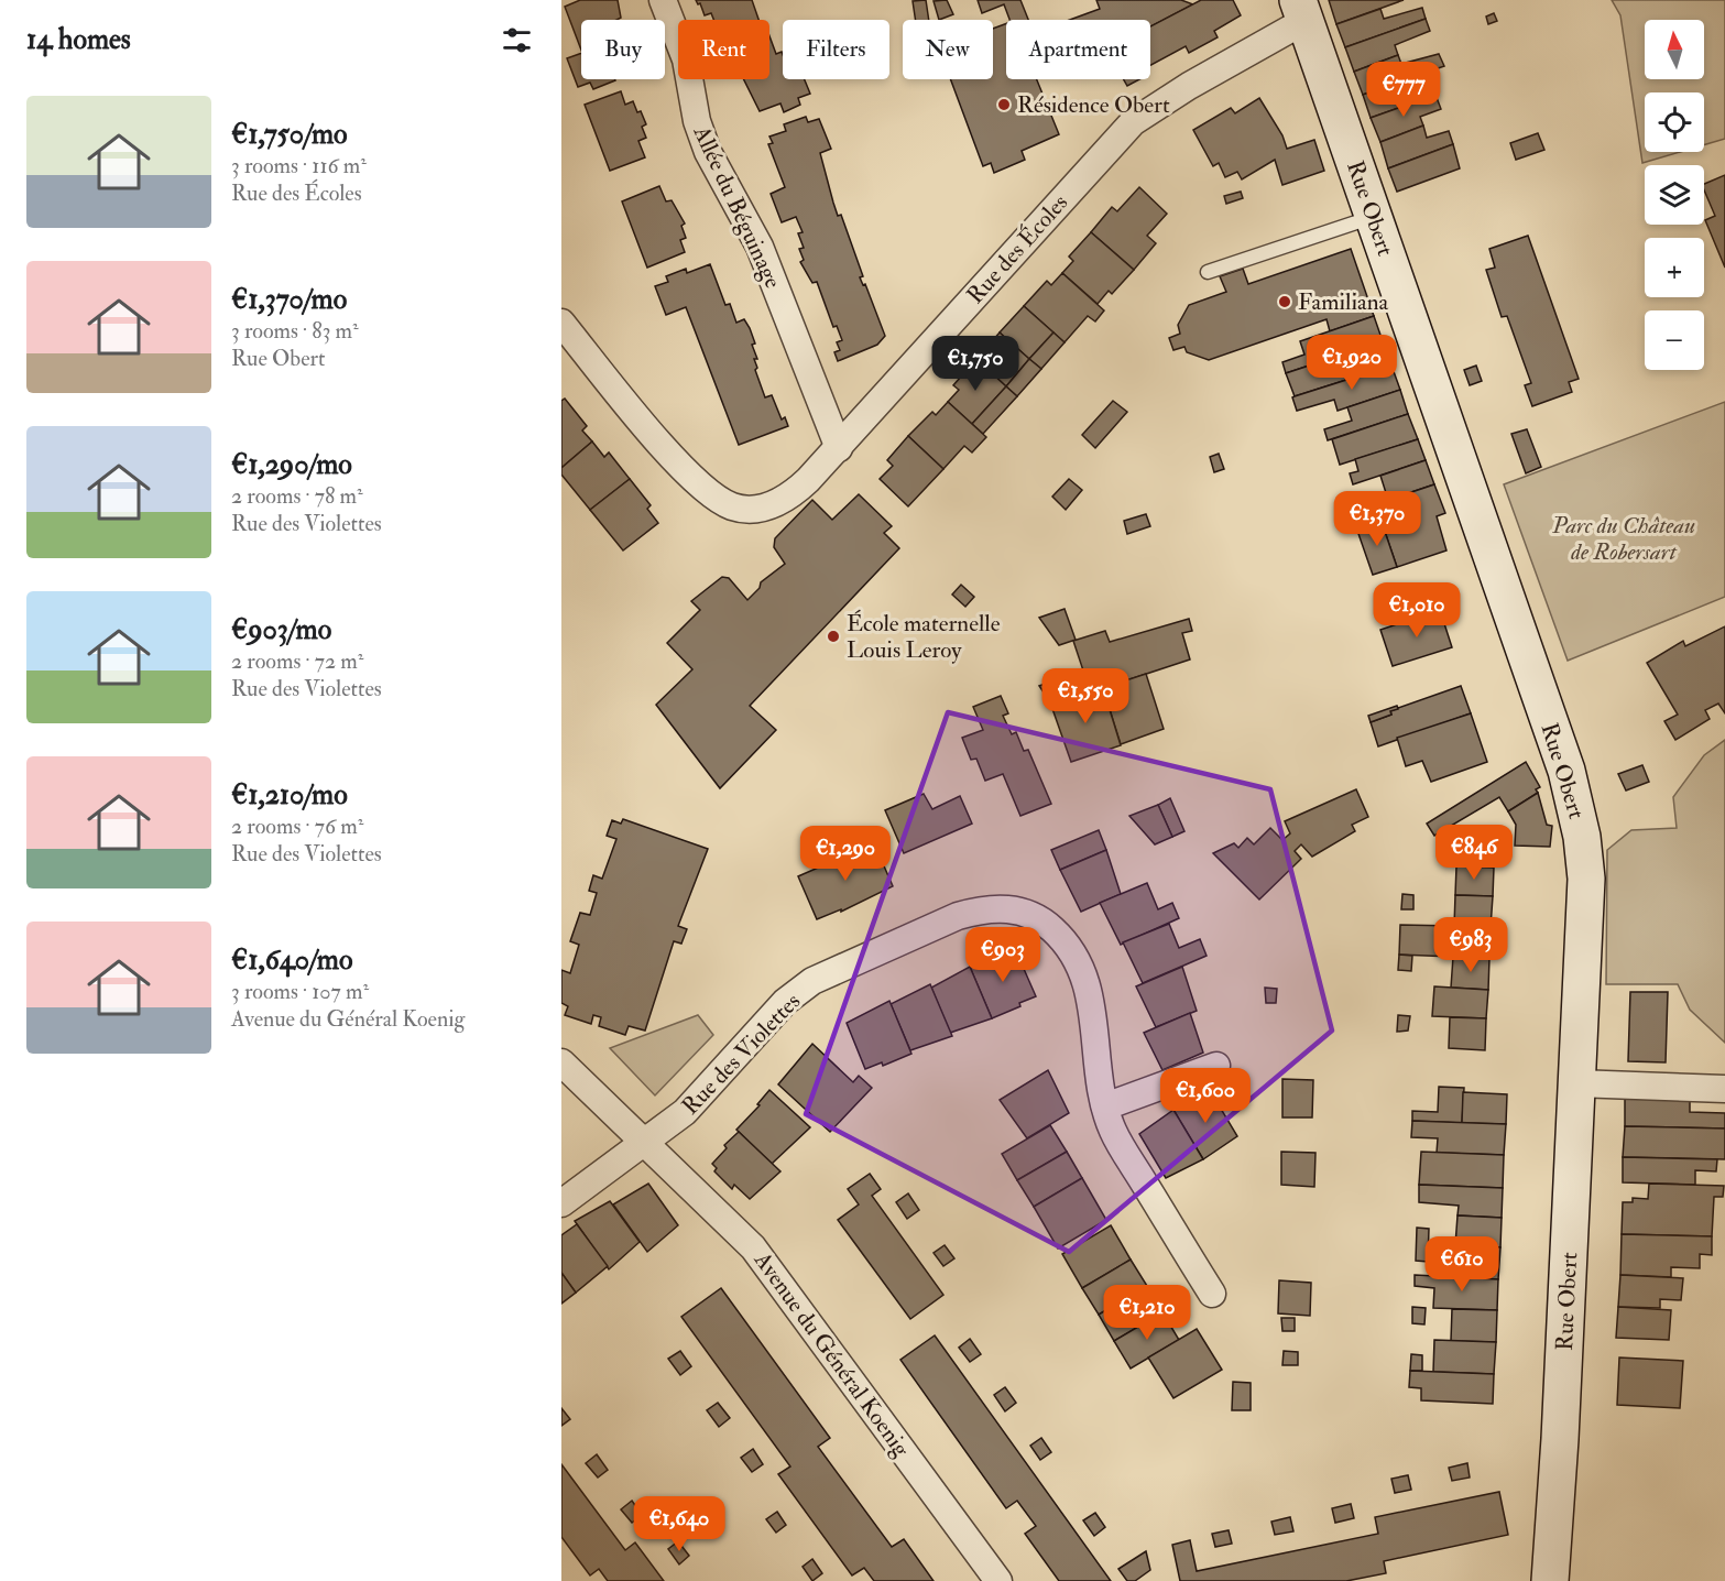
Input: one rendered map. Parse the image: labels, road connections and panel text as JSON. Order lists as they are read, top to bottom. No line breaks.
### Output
{"streets":{"street":["Allée du Béguinage","Rue Obert","Rue des Écoles","Rue des Violettes","Avenue du Général Koenig"]},"crossings":[["Allée du Béguinage","Rue des Écoles"],["Rue Obert","Rue des Écoles"],["Rue des Violettes","Avenue du Général Koenig"]],"parks":["Parc du Château de Robersart"],"places":["Résidence Obert","Familiana","École maternelle Louis Leroy"],"north":"top","page":{"heading":"14 homes","map_buttons":["+","−"],"chip":["Buy","Rent","Filters","New","Apartment"],"price":["€777","€1,920","€1,750","€1,370","€1,010","€1,550","€846","€1,290","€983","€903","€1,600","€610","€1,210","€1,640"],"list":[{"name":"€1,750/mo","note":"3 rooms · 116 m² · Rue des Écoles"},{"name":"€1,370/mo","note":"3 rooms · 83 m² · Rue Obert"},{"name":"€1,290/mo","note":"2 rooms · 78 m² · Rue des Violettes"},{"name":"€903/mo","note":"2 rooms · 72 m² · Rue des Violettes"},{"name":"€1,210/mo","note":"2 rooms · 76 m² · Rue des Violettes"},{"name":"€1,640/mo","note":"3 rooms · 107 m² · Avenue du Général Koenig"}]}}
